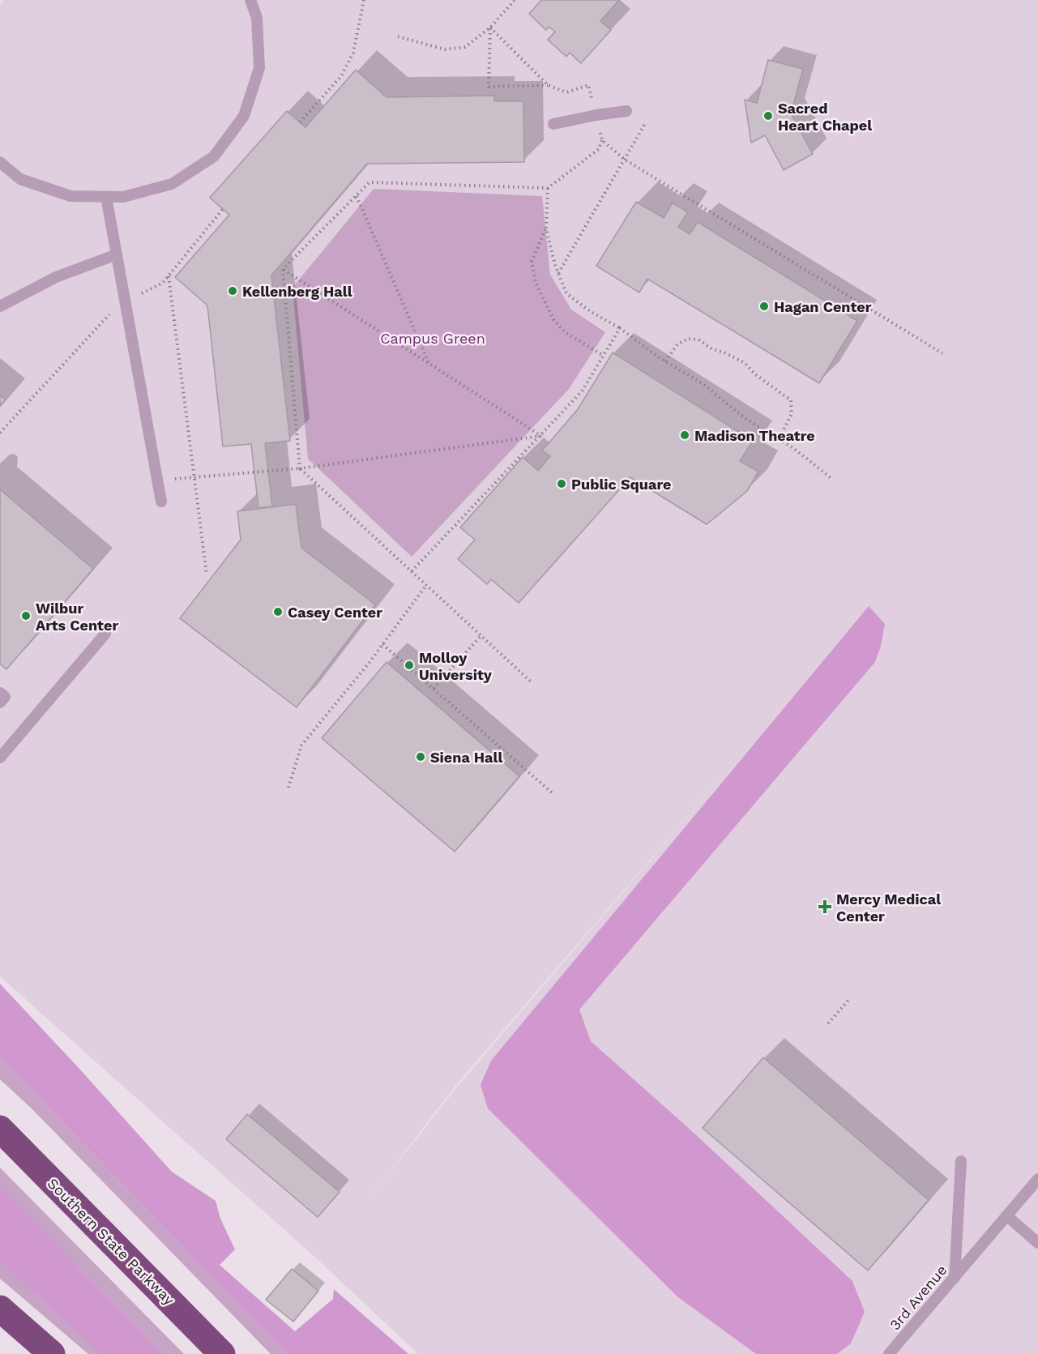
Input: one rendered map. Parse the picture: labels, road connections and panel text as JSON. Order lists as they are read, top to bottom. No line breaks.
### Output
{"streets":{"highway":["Southern State Parkway"],"lane":["3rd Avenue"]},"parks":["Campus Green"],"places":{"other":["Sacred Heart Chapel","Kellenberg Hall","Hagan Center","Madison Theatre","Public Square","Casey Center","Wilbur Arts Center","Molloy University","Siena Hall"],"health":["Mercy Medical Center"]}}
